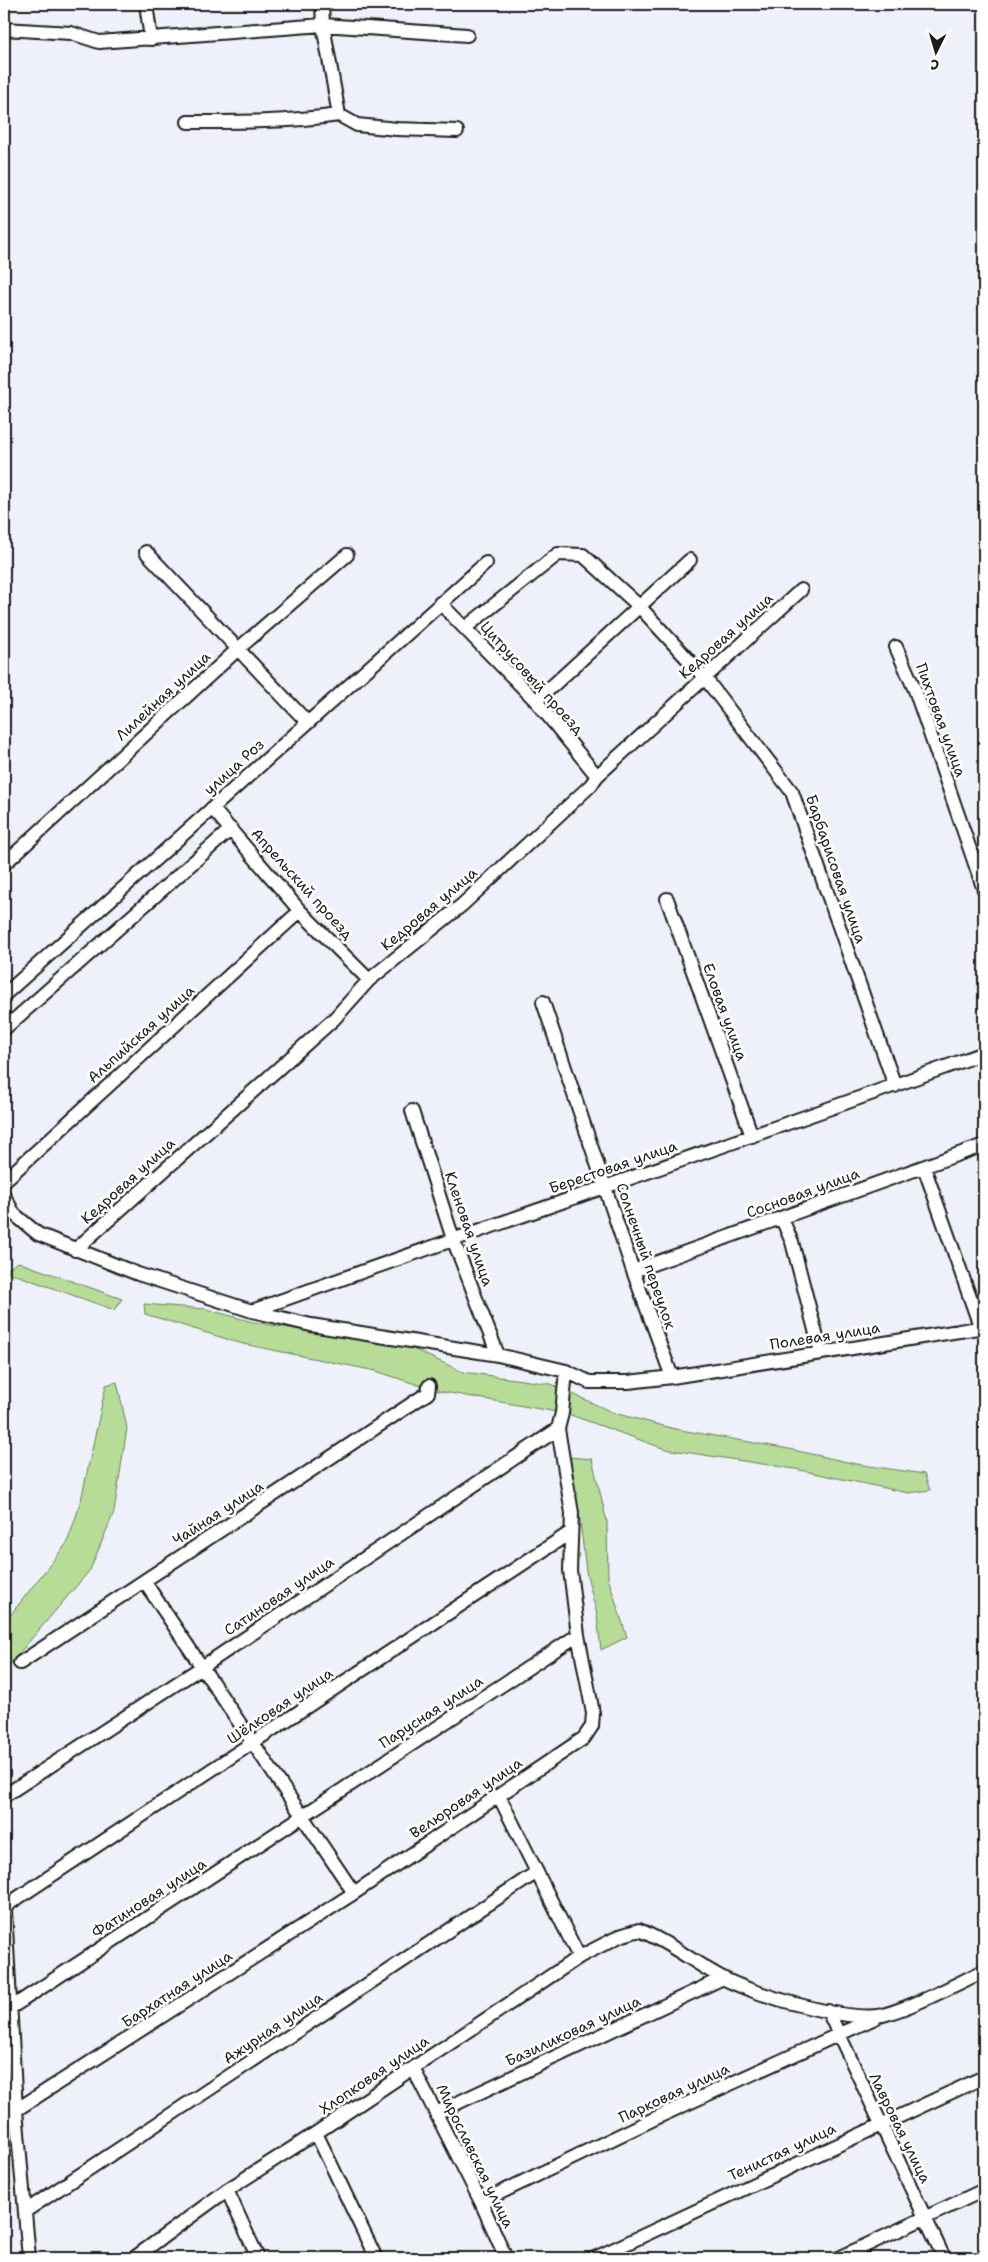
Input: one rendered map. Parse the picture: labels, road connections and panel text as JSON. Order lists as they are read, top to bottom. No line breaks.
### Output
{"streets":{"street":["Кедровая улица","Цитрусовый проезд","Лилейная улица","Пихтовая улица","улица Роз","Барбарисовая улица","Апрельский проезд","Еловая улица","Альпийская улица","Берестовая улица","Сосновая улица","Кленовая улица","Солнечный переулок","Полевая улица","Чайная улица","Сатиновая улица","Шёлковая улица","Парусная улица","Велюровая улица","Фатиновая улица","Бархатная улица","Ажурная улица","Базиликовая улица","Хлопковая улица","Парковая улица","Лавровая улица","Тенистая улица","Мирославская улица"]},"crossings":[["Кедровая улица","Цитрусовый проезд"],["Кедровая улица","Барбарисовая улица"],["Кедровая улица","Апрельский проезд"],["Кедровая улица","Полевая улица"],["Цитрусовый проезд","улица Роз"],["Цитрусовый проезд","Барбарисовая улица"],["улица Роз","Апрельский проезд"],["Барбарисовая улица","Берестовая улица"],["Апрельский проезд","Альпийская улица"],["Еловая улица","Берестовая улица"],["Берестовая улица","Кленовая улица"],["Берестовая улица","Солнечный переулок"],["Берестовая улица","Полевая улица"],["Сосновая улица","Солнечный переулок"],["Кленовая улица","Полевая улица"],["Солнечный переулок","Полевая улица"],["Парусная улица","Велюровая улица"],["Парусная улица","Фатиновая улица"],["Велюровая улица","Бархатная улица"],["Базиликовая улица","Хлопковая улица"],["Базиликовая улица","Мирославская улица"],["Хлопковая улица","Мирославская улица"],["Парковая улица","Лавровая улица"],["Парковая улица","Мирославская улица"],["Лавровая улица","Тенистая улица"]],"north":"bottom"}
